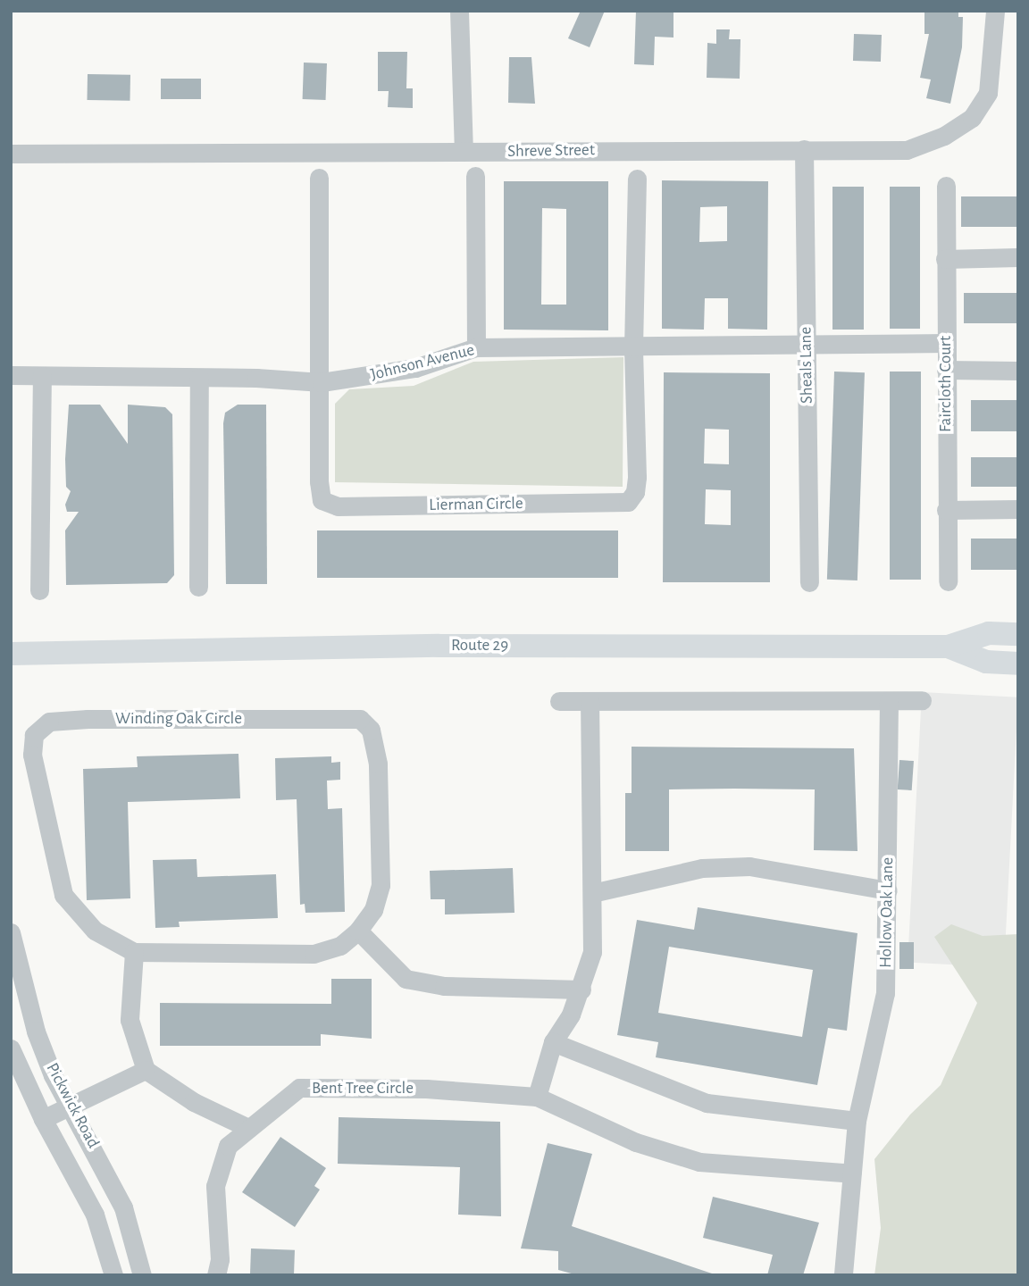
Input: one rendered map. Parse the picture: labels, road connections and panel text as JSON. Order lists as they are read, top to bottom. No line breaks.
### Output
{"streets":{"main road":["Route 29"],"street":["Shreve Street","Johnson Avenue","Sheals Lane","Faircloth Court","Lierman Circle","Winding Oak Circle","Hollow Oak Lane","Bent Tree Circle","Pickwick Road"]},"crossings":[["Shreve Street","Sheals Lane"],["Johnson Avenue","Sheals Lane"],["Johnson Avenue","Faircloth Court"],["Johnson Avenue","Lierman Circle"]]}
